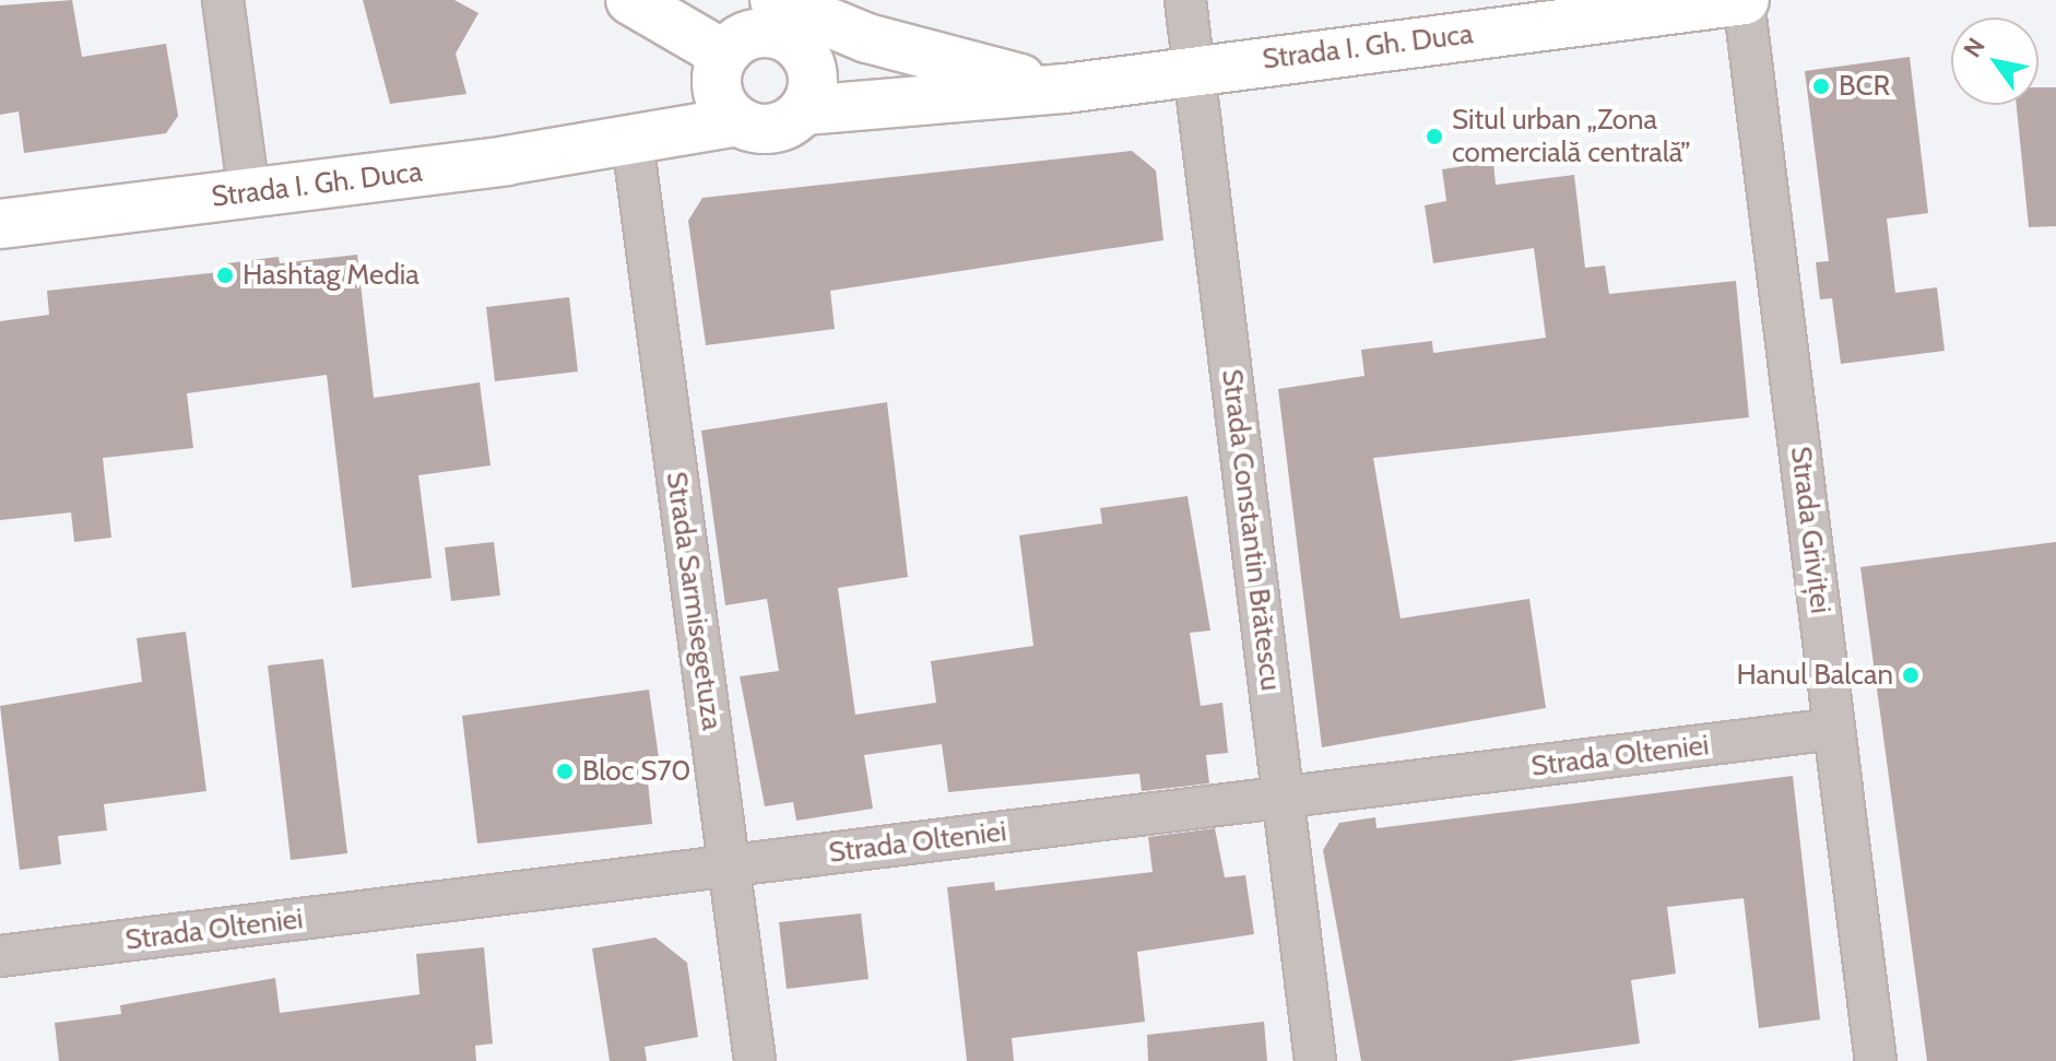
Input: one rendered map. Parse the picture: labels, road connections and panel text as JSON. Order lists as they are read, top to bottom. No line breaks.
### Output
{"streets":{"main road":["Strada I. Gh. Duca"],"street":["Strada Constantin Brătescu","Strada Griviței","Strada Sarmisegetuza","Strada Olteniei"]},"crossings":[["Strada I. Gh. Duca","Strada Constantin Brătescu"],["Strada I. Gh. Duca","Strada Griviței"],["Strada I. Gh. Duca","Strada Sarmisegetuza"],["Strada Constantin Brătescu","Strada Olteniei"],["Strada Griviței","Strada Olteniei"],["Strada Sarmisegetuza","Strada Olteniei"]],"places":["BCR","Situl urban „Zona comercială centrală”","Hashtag Media","Hanul Balcan","Bloc S70"],"north":"top left"}
